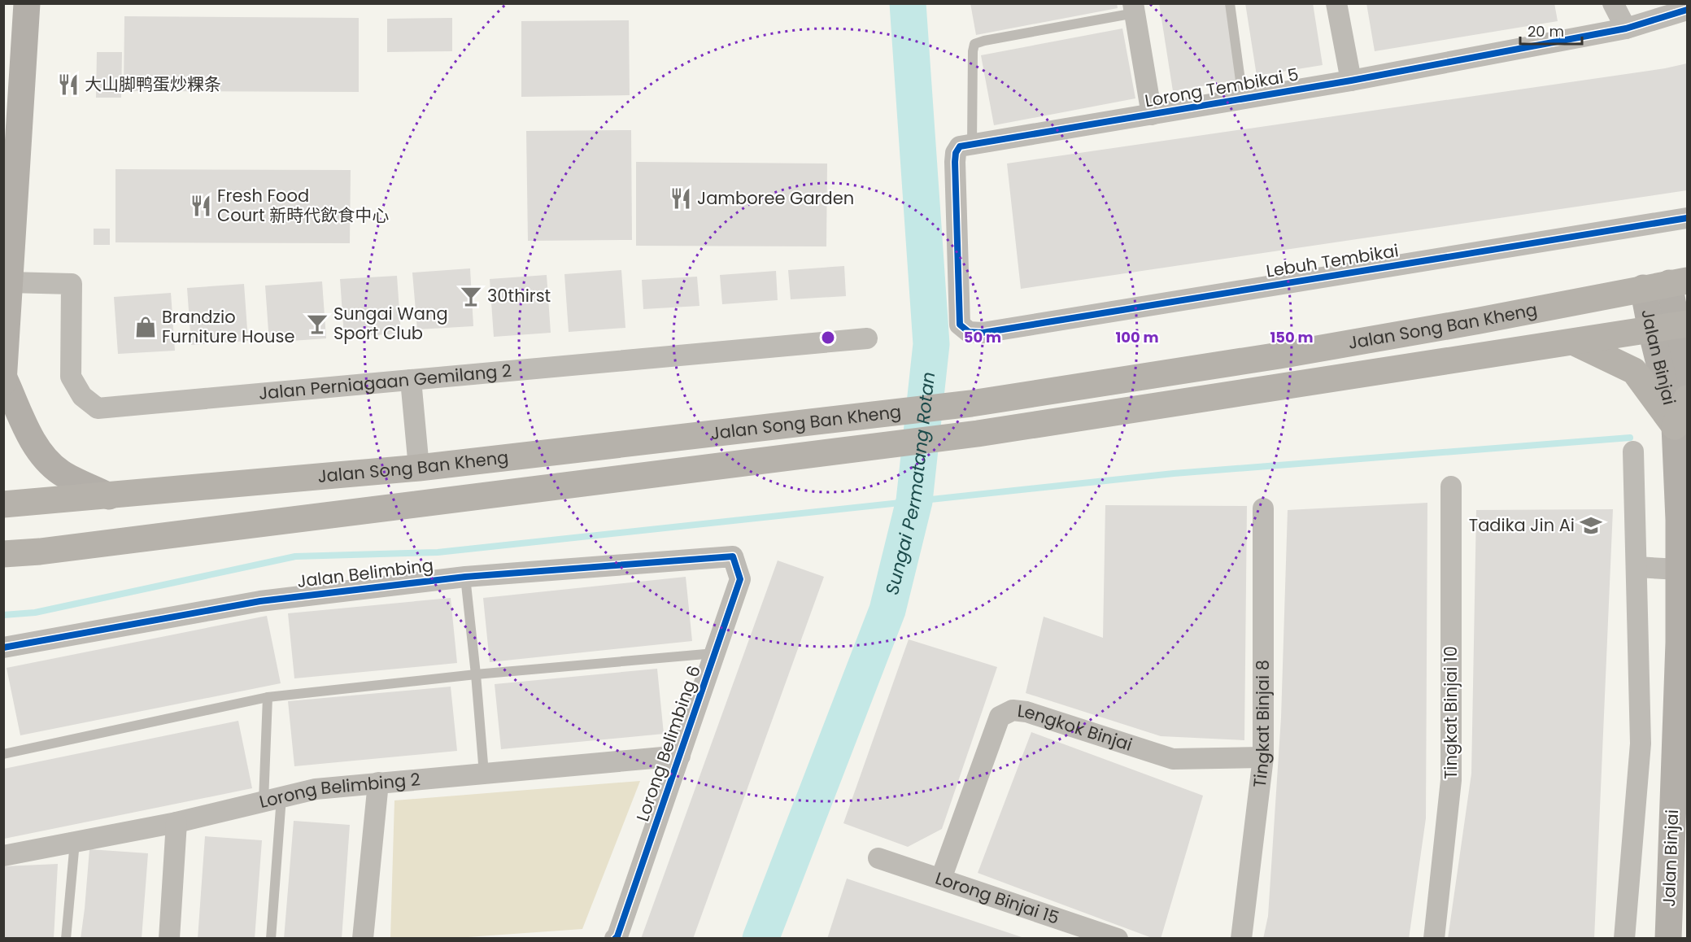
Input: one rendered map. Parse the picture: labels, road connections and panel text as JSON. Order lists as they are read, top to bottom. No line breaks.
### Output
{"streets":{"main road":["Jalan Song Ban Kheng"],"street":["Lorong Tembikai 5","Lebuh Tembikai","Jalan Binjai","Jalan Perniagaan Gemilang 2","Jalan Belimbing","Tingkat Binjai 10","Tingkat Binjai 8","Lengkok Binjai","Lorong Belimbing 6","Lorong Belimbing 2","Lorong Binjai 15"]},"crossings":[["Lorong Tembikai 5","Lebuh Tembikai"],["Jalan Song Ban Kheng","Jalan Binjai"],["Jalan Belimbing","Lorong Belimbing 6"],["Tingkat Binjai 8","Lengkok Binjai"],["Lengkok Binjai","Lorong Binjai 15"],["Lorong Belimbing 6","Lorong Belimbing 2"]],"water":["Sungai Permatang Rotan"],"places":{"restaurant":["大山脚鸭蛋炒粿条","Jamboree Garden","Fresh Food Court 新時代飲食中心"],"bar":["30thirst","Sungai Wang Sport Club"],"shop":["Brandzio Furniture House"],"school or university":["Tadika Jin Ai"]},"scale_bar":"20 m","rings":["50 m","100 m","150 m"]}
